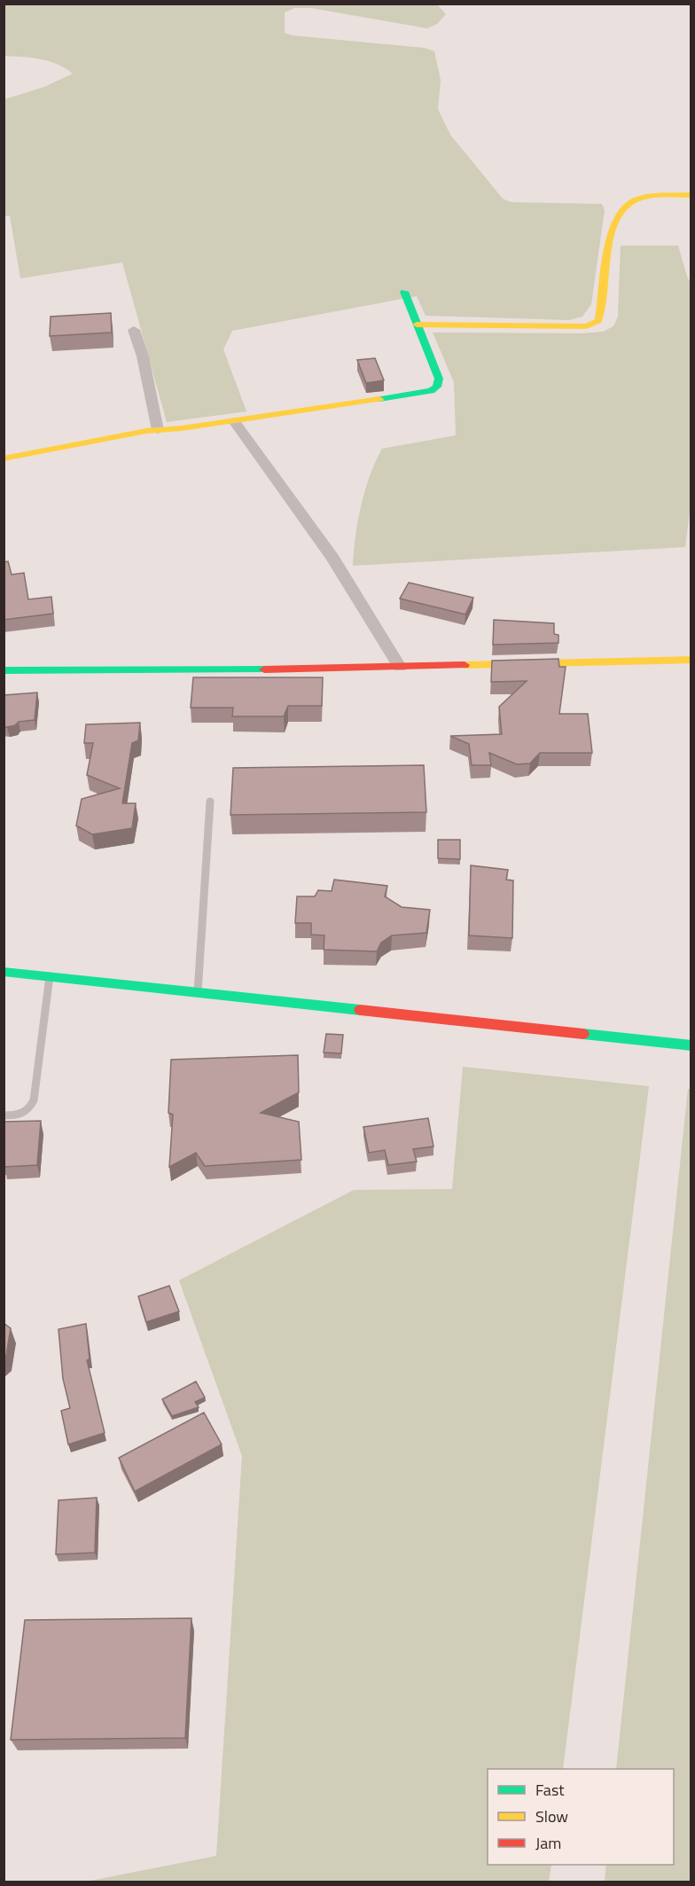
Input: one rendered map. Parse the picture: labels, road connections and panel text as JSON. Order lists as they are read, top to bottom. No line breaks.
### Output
{"legend":["Fast","Slow","Jam"]}
